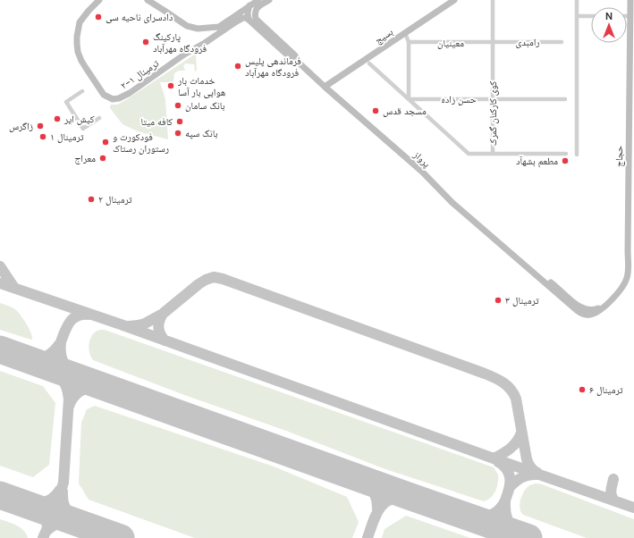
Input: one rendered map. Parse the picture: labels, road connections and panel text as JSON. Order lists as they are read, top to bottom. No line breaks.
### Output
{"streets":{"main road":["بسیج","ترمینال ۱-۲","حجاج","پرواز"],"street":["رامبدی","معینیان","حسن زاده","کوی کارکنان گمرک"]},"crossings":[["بسیج","پرواز"],["رامبدی","معینیان"],["رامبدی","کوی کارکنان گمرک"],["معینیان","کوی کارکنان گمرک"],["حسن زاده","کوی کارکنان گمرک"],["حجاج","پرواز"]],"places":["دادسرای ناحیه سی","پارکینگ فرودگاه مهرآباد","فرماندهی پلیس فرودگاه مهرآباد","خدمات بار هوایی بار آسا","بانک سامان","مسجد قدس","کیش ایر","کافه میتا","زاگرس","بانک سپه","ترمینال ۱","فودکورت و رستوران رستاک","معراج","مطعم بشهآد","ترمینال ۲","ترمینال ۳","ترمینال ۶"],"north":"top"}
